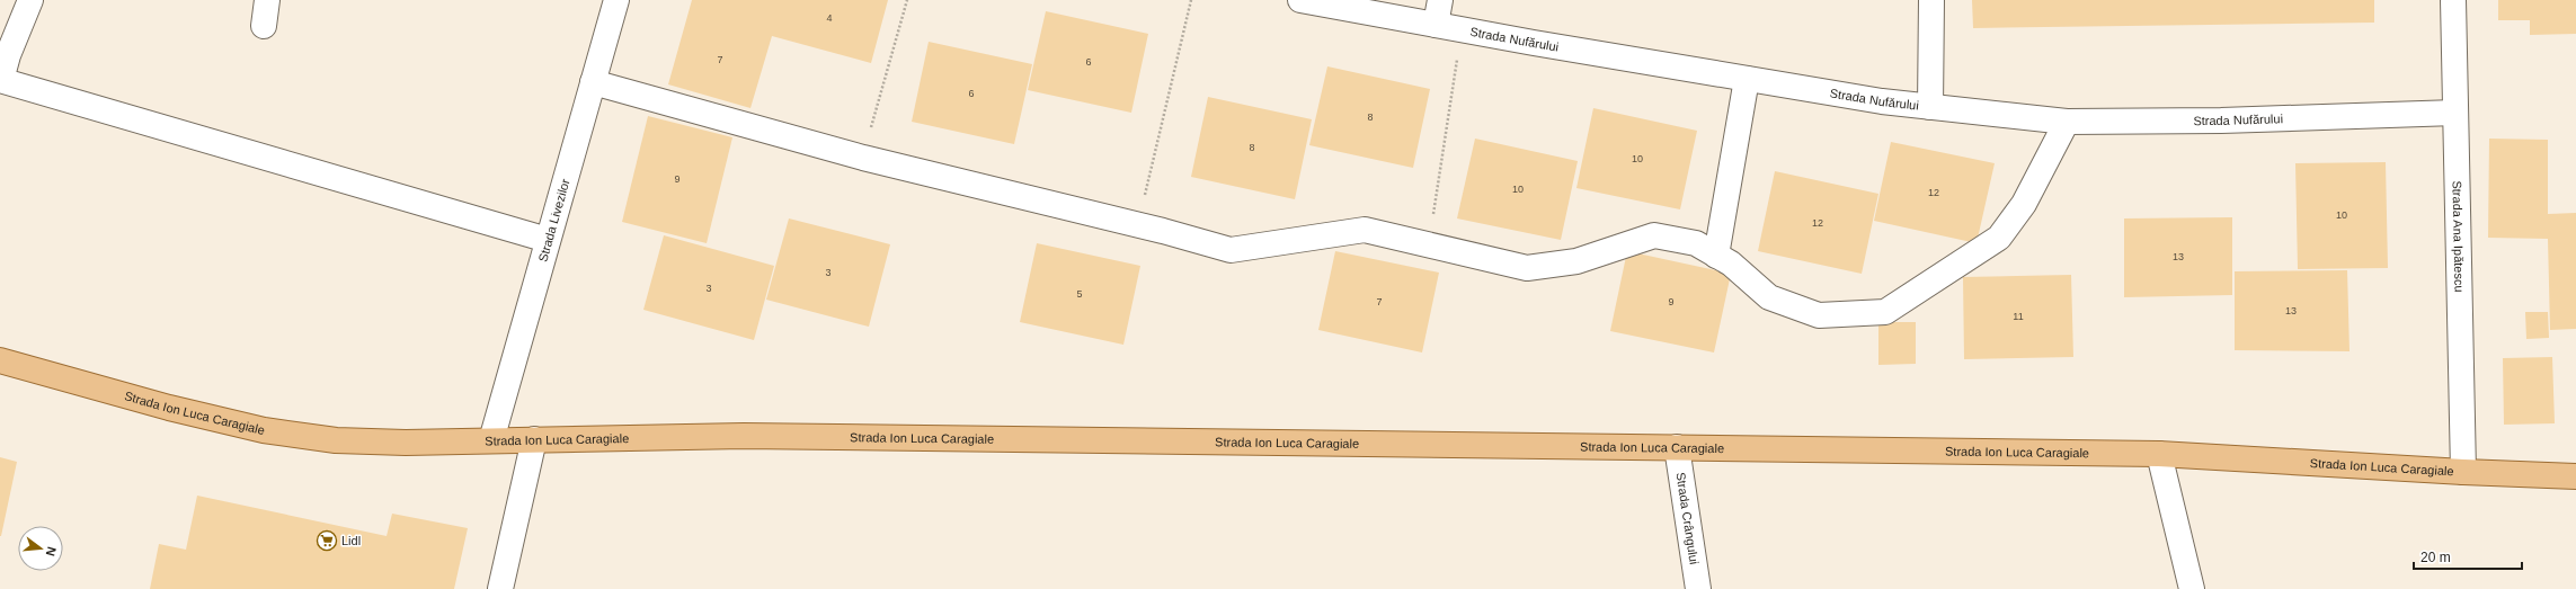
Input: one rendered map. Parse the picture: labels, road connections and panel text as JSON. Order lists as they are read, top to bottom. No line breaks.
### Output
{"streets":{"main road":["Strada Ion Luca Caragiale"],"street":["Strada Nufărului","Strada Livezilor","Strada Ana Ipătescu","Strada Crângului"]},"crossings":[["Strada Nufărului","Strada Ana Ipătescu"],["Strada Livezilor","Strada Ion Luca Caragiale"],["Strada Ana Ipătescu","Strada Ion Luca Caragiale"],["Strada Ion Luca Caragiale","Strada Crângului"]],"places":{"supermarket":["Lidl"]},"house_numbers":["4","7","6","6","8","8","10","9","10","12","10","12","13","3","3","5","7","9","13","11"],"scale_bar":"20 m","north":"right"}
